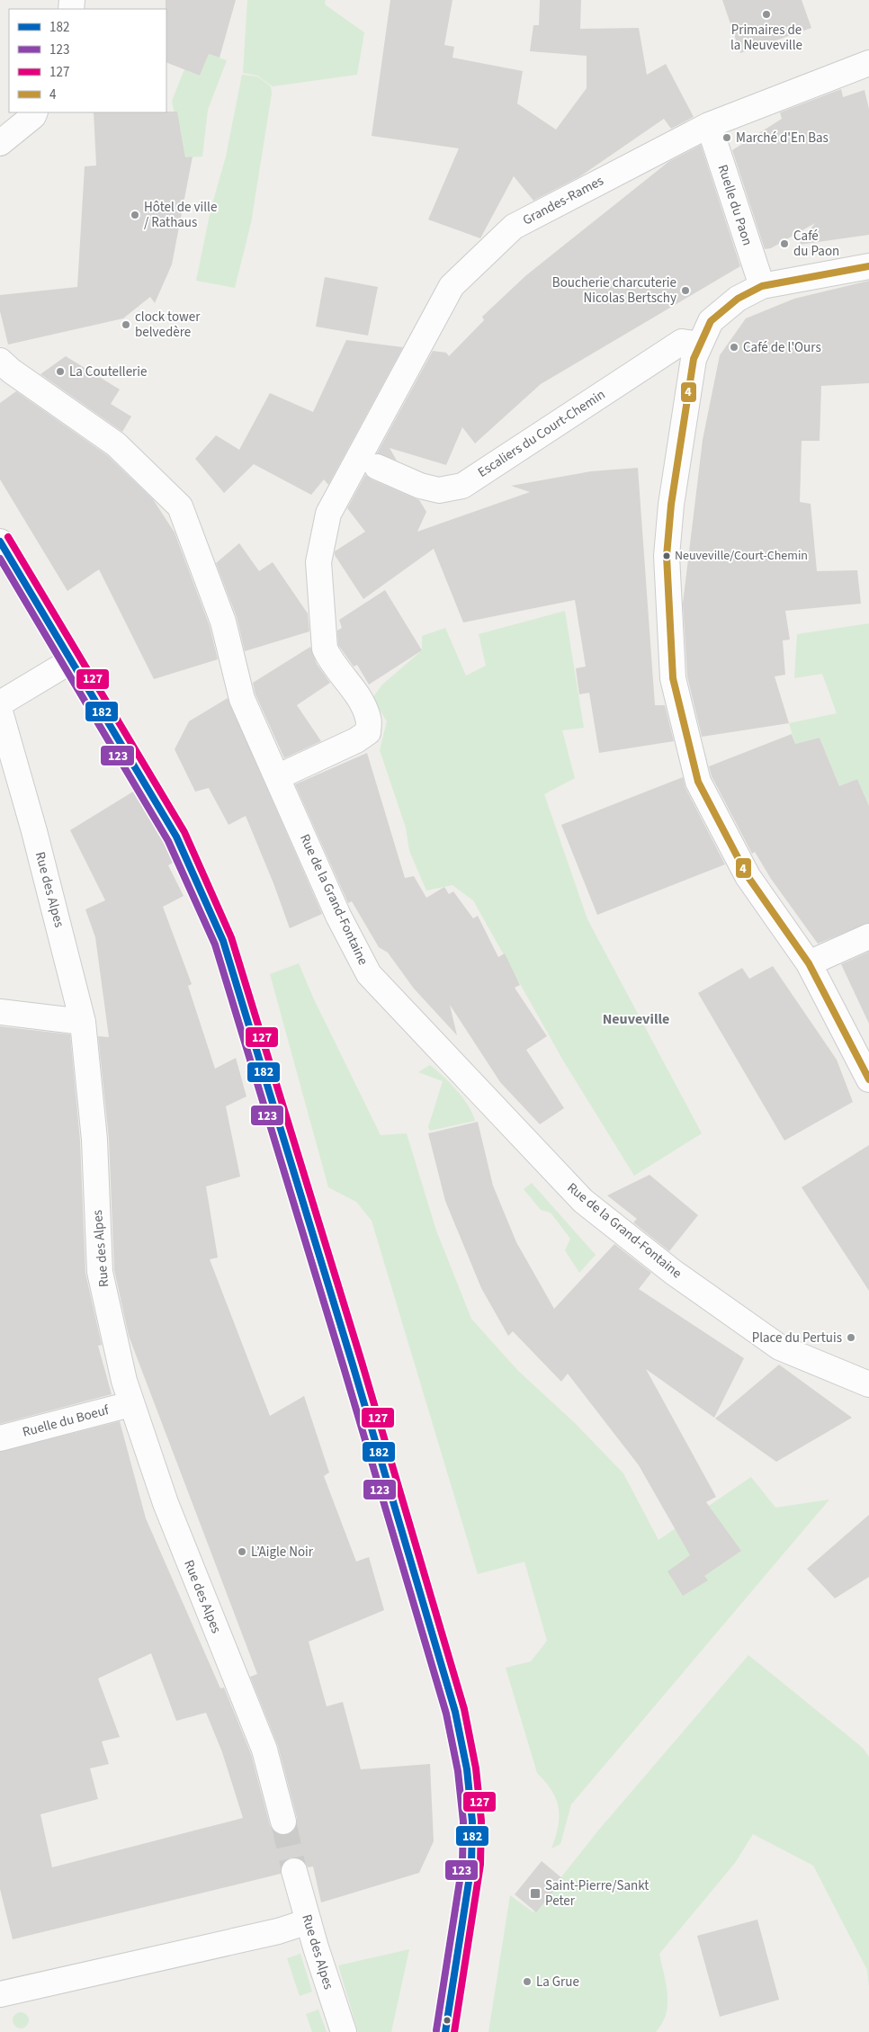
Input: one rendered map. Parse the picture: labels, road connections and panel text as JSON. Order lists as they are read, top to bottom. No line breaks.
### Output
{"streets":{"street":["Grandes-Rames","Ruelle du Paon","Escaliers du Court-Chemin","Rue des Alpes","Rue de la Grand-Fontaine","Ruelle du Boeuf"]},"crossings":[["Grandes-Rames","Ruelle du Paon"],["Grandes-Rames","Escaliers du Court-Chemin"],["Rue des Alpes","Ruelle du Boeuf"]],"districts":["Neuveville"],"places":{"other":["Primaires de la Neuveville","Marché d'En Bas","Hôtel de ville / Rathaus","Café du Paon","Boucherie charcuterie Nicolas Bertschy","clock tower belvedère","Café de l'Ours","La Coutellerie","Neuveville/Court-Chemin","Place du Pertuis","L’Aigle Noir","La Grue"],"transit":["Saint-Pierre/Sankt Peter"]},"lines":["transit line 4","transit line 127","transit line 182","transit line 123"],"legend":["182","123","127","4"]}
